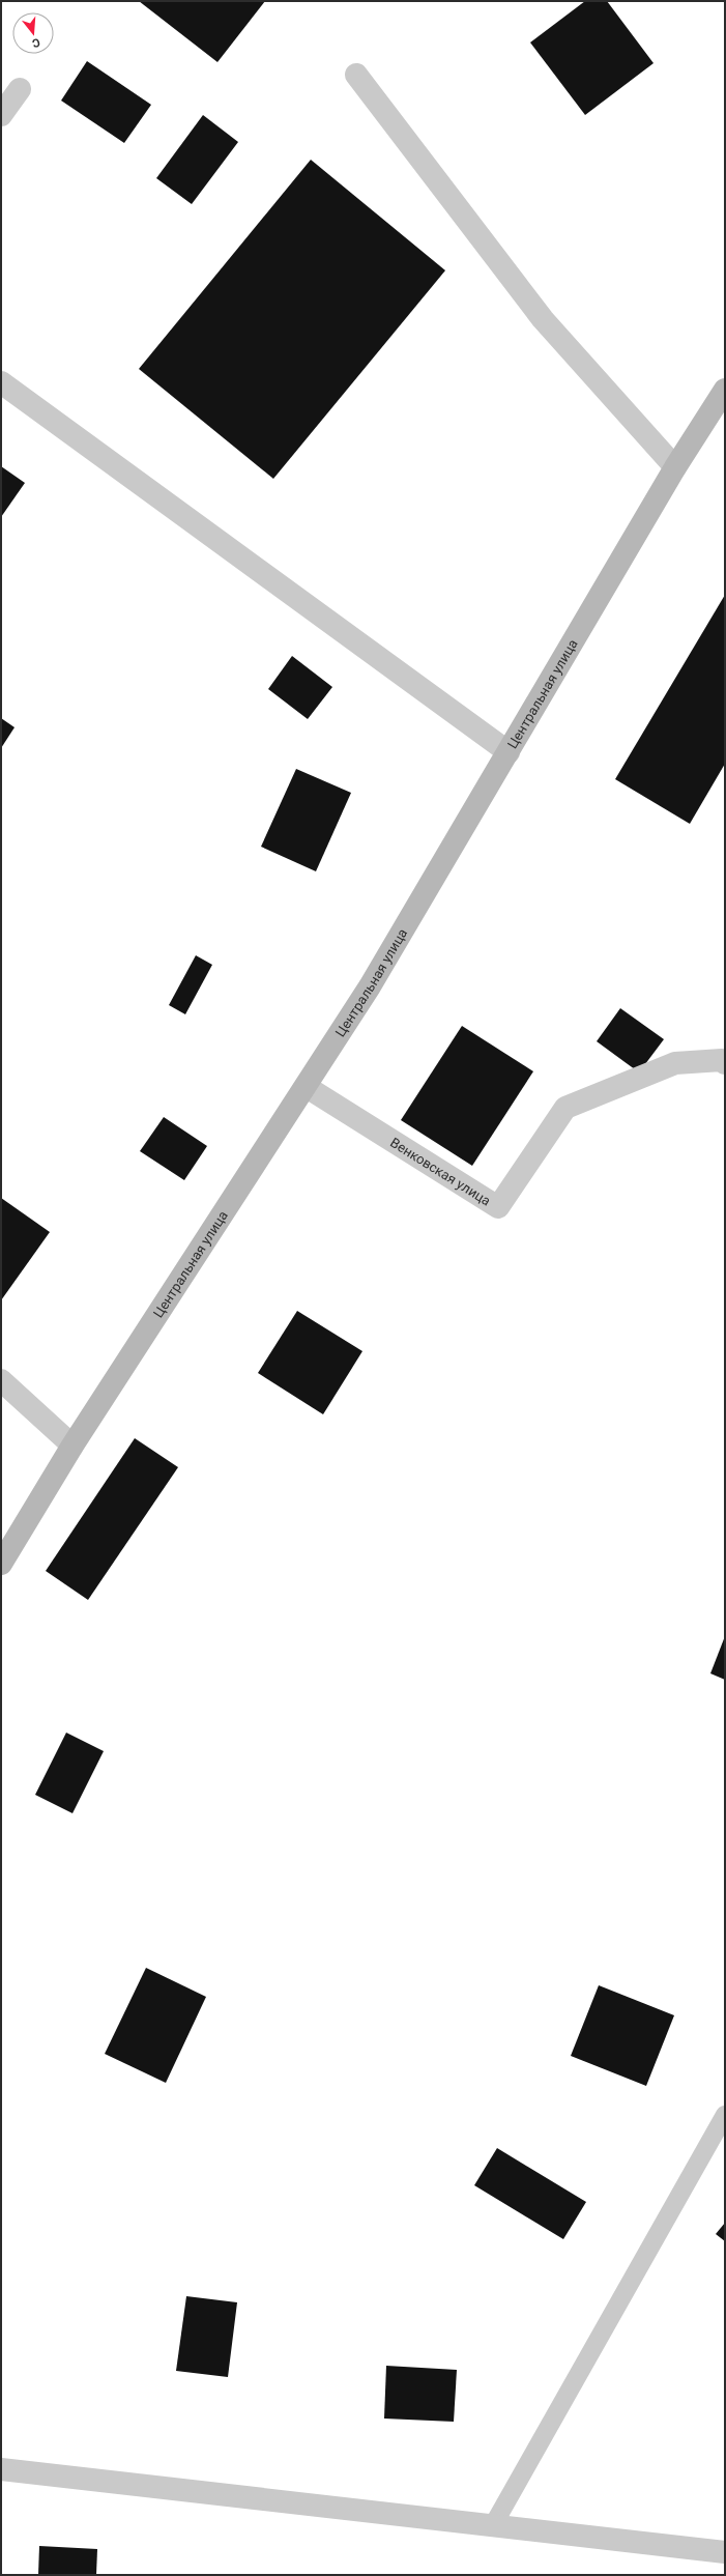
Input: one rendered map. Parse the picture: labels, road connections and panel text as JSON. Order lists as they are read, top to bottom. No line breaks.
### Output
{"streets":{"main road":["Центральная улица"],"street":["Венковская улица"]},"crossings":[["Центральная улица","Венковская улица"]],"north":"bottom"}
